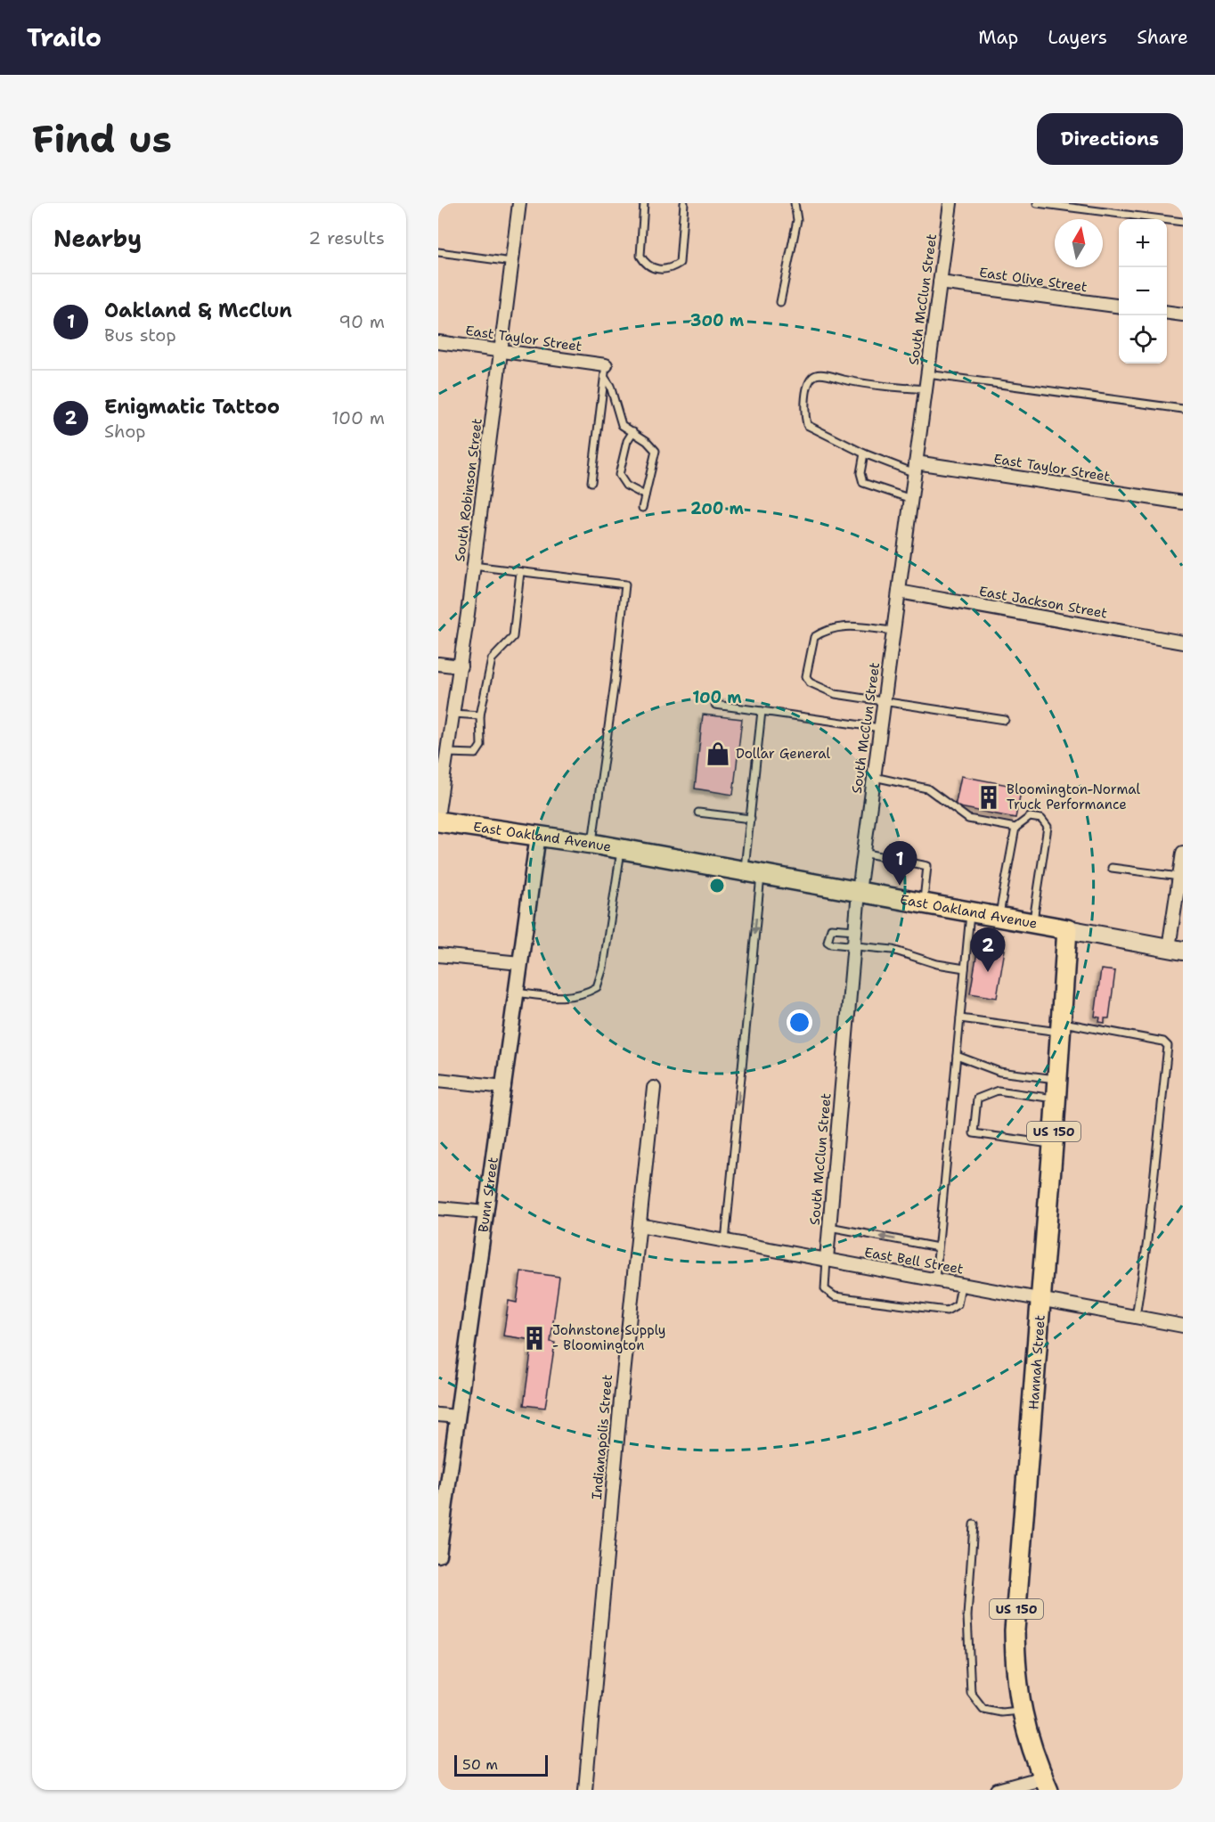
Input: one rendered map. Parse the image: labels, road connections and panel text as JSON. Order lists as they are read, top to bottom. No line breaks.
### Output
{"streets":{"main road":["East Oakland Avenue","US 150","Hannah Street"],"street":["East Olive Street","South McClun Street","East Taylor Street","South Robinson Street","East Jackson Street","Bunn Street","East Bell Street","Indianapolis Street"]},"crossings":[["East Olive Street","South McClun Street"],["South McClun Street","East Taylor Street"],["South McClun Street","East Jackson Street"],["South McClun Street","East Oakland Avenue"],["South McClun Street","East Bell Street"],["East Taylor Street","South Robinson Street"],["East Oakland Avenue","Bunn Street"],["East Oakland Avenue","Hannah Street"],["East Bell Street","Hannah Street"],["East Bell Street","Indianapolis Street"]],"places":{"shop":["Dollar General"],"building":["Bloomington-Normal Truck Performance","Johnstone Supply - Bloomington"]},"scale_bar":"50 m","north":"top","page":{"header":"Trailo","nav":["Map","Layers","Share"],"buttons":"Directions","title":"Find us","heading":["Nearby","2 results"],"map_buttons":["+","−"],"list":[{"mark":"1","name":"Oakland & McClun","note":"Bus stop","value":"90 m"},{"mark":"2","name":"Enigmatic Tattoo","note":"Shop","value":"100 m"}],"pins":["1","2"],"scale":"50 m"},"rings":["300 m","200 m","100 m"]}
